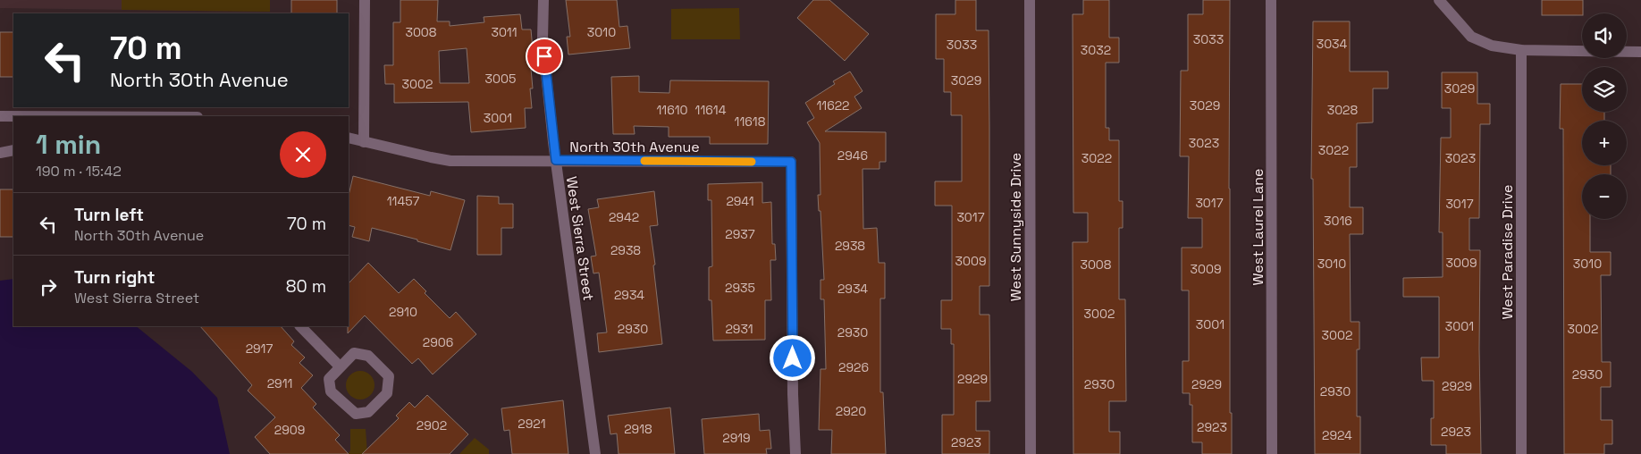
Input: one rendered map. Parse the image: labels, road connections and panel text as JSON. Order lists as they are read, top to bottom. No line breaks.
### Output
{"streets":{"street":["North 30th Avenue","West Sunnyside Drive","West Laurel Lane","West Sierra Street","West Paradise Drive"]},"crossings":[["North 30th Avenue","West Sierra Street"]],"house_numbers":["3008","3011","3010","3033","3034","3033","3032","3005","3029","3002","3029","11622","3029","11610","11614","3028","3001","11618","3023","3022","2946","3022","3023","11457","2941","3017","3017","2942","3017","3016","2937","2938","2938","3009","3009","3010","3010","3008","3009","2935","2934","2934","2910","3002","3001","3001","2930","2931","3002","2930","3002","2906","2917","2926","2930","2929","2911","2930","2929","2929","2930","2920","2921","2902","2923","2918","2909","2923","2924","2919","2923"],"page":{"map_buttons":["+","−"],"turn":["70 m","North 30th Avenue"],"heading":["1 min","190 m · 15:42"],"list":[{"name":"Turn left","note":"North 30th Avenue","value":"70 m"},{"name":"Turn right","note":"West Sierra Street","value":"80 m"}]}}
